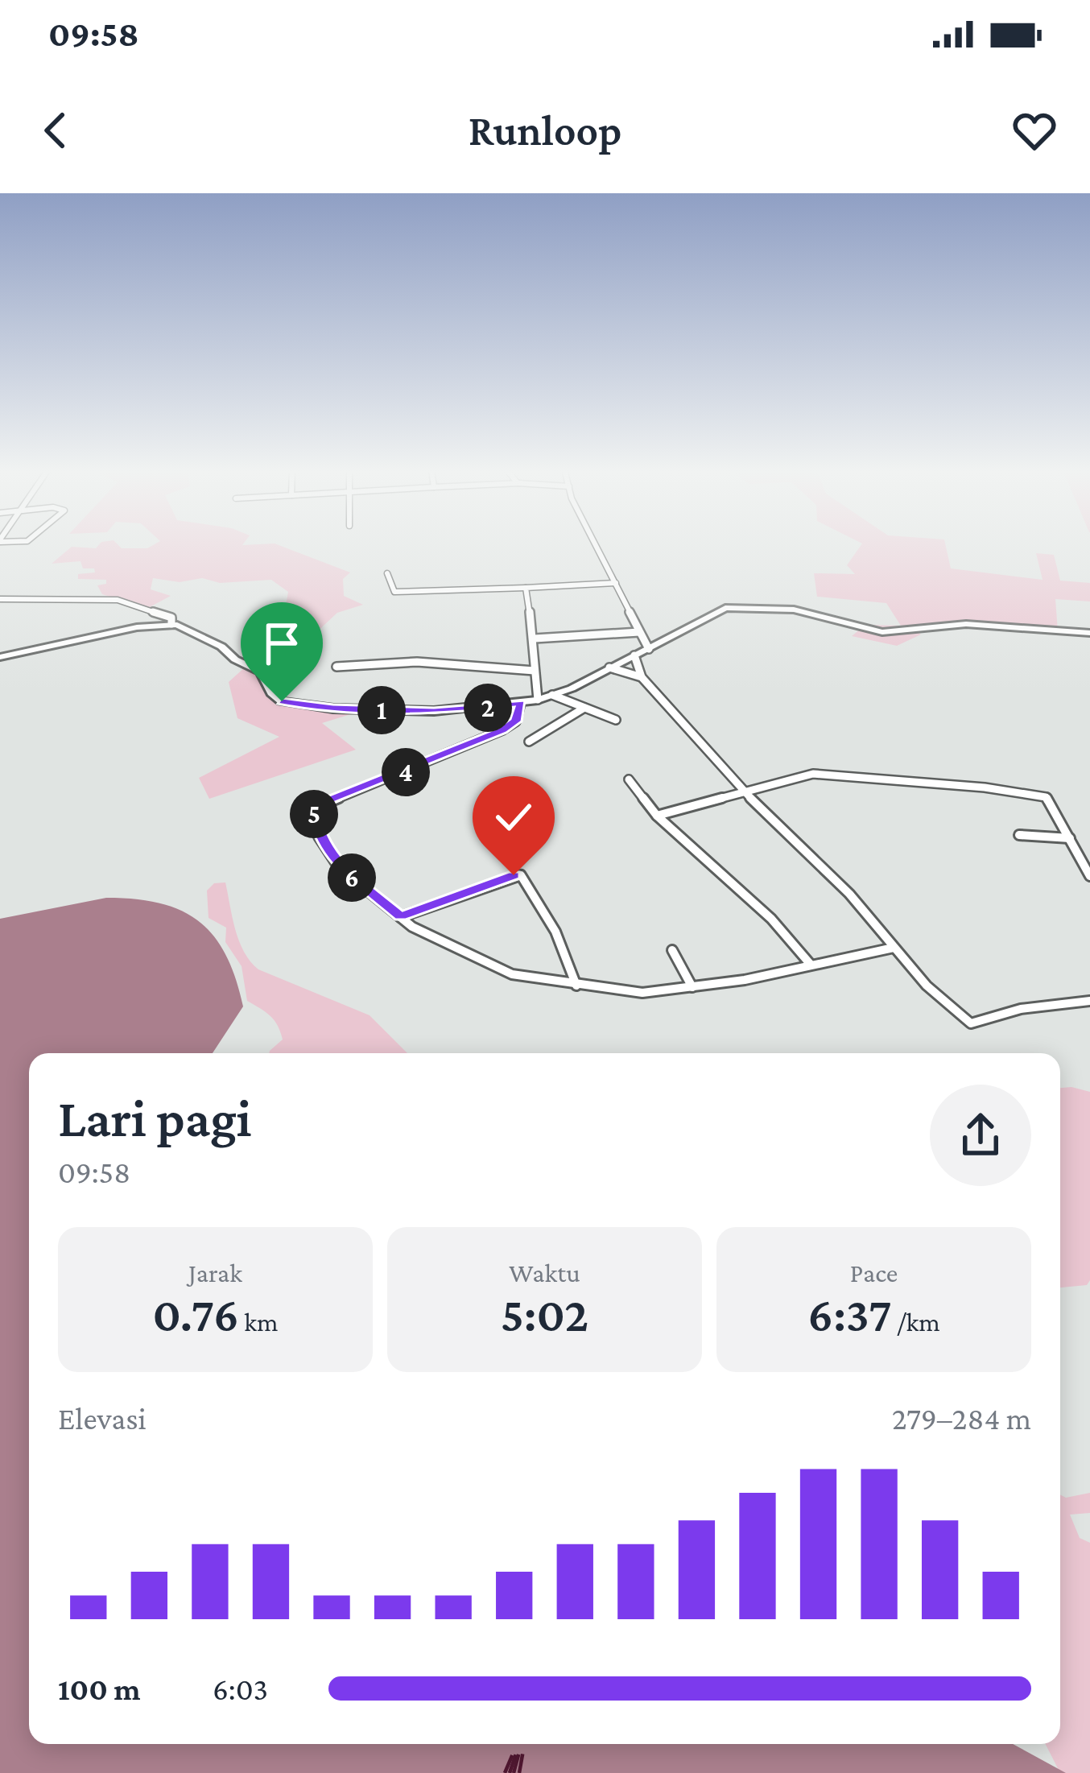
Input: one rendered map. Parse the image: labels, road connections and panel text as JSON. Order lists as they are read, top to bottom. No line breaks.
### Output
{"page":{"status":"09:58","header":"Runloop","pins":["2","1","4","5","6"],"heading":["Lari pagi","09:58"],"stats":[["Jarak","0.76 km"],["Waktu","5:02"],["Pace","6:37 /km"]],"chart":["Elevasi","279–284 m"],"list":[{"name":"100 m","note":"6:03"}]}}
